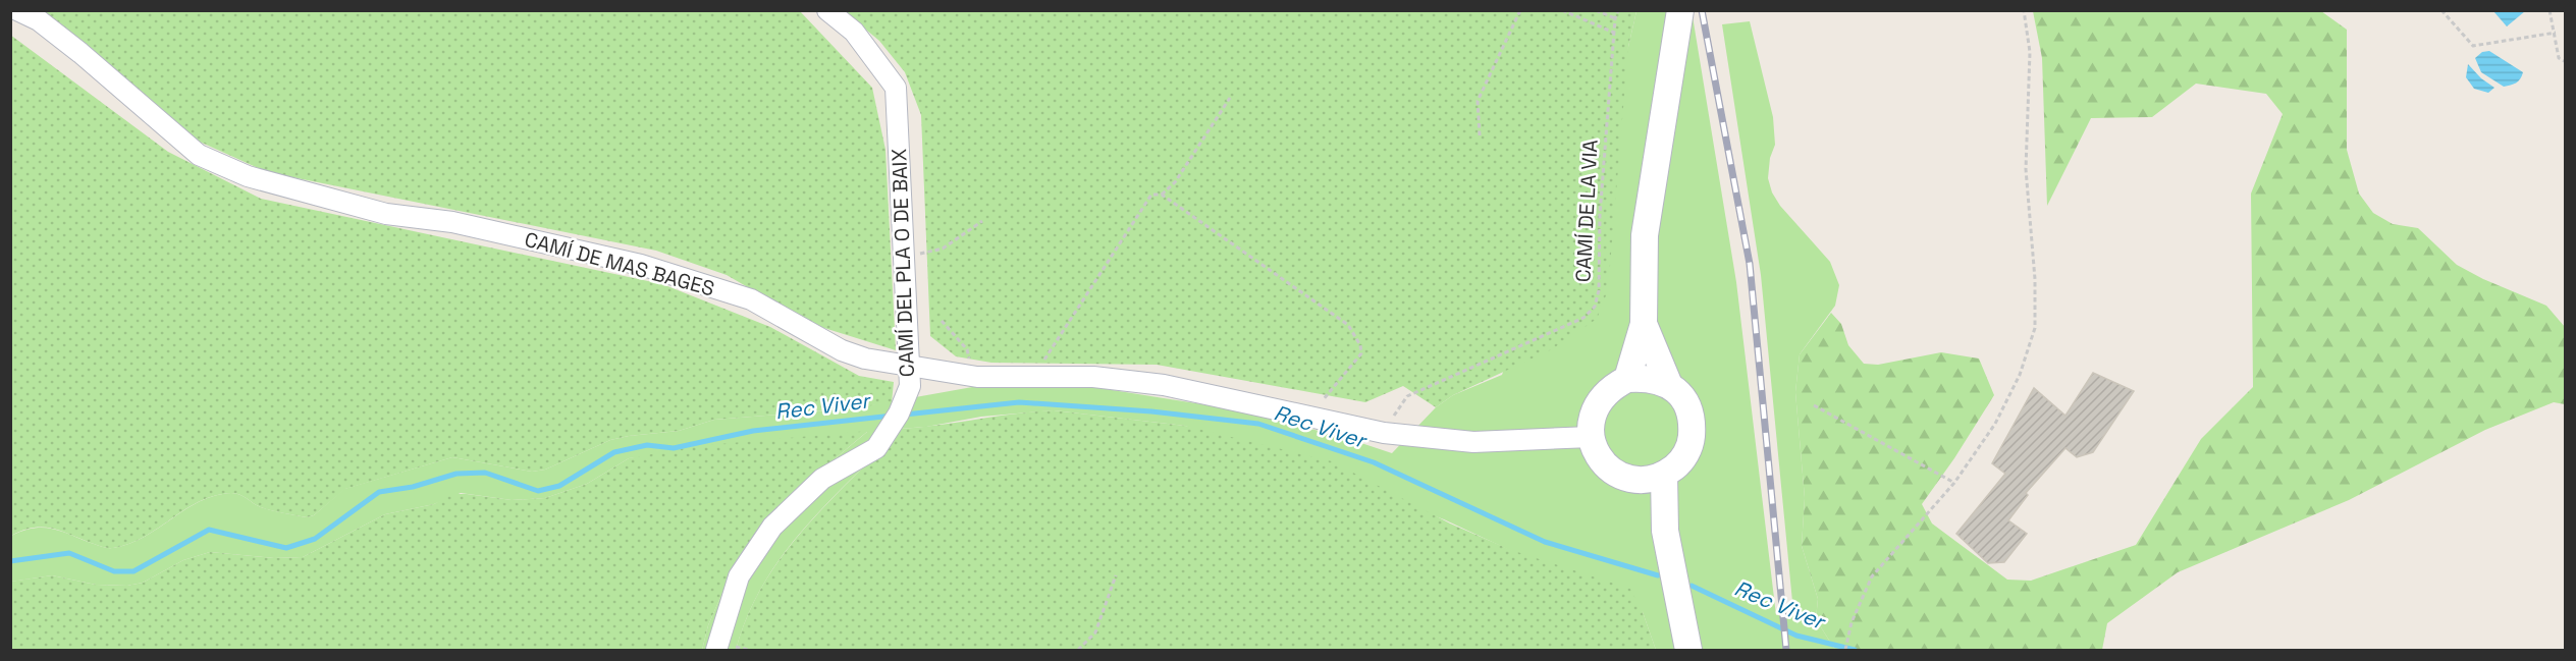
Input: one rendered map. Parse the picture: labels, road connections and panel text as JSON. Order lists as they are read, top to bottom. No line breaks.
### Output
{"streets":{"street":["CAMÍ DEL PLA O DE BAIX","CAMÍ DE MAS BAGES"],"path":["CAMÍ DE LA VIA"]},"crossings":[["CAMÍ DE LA VIA","CAMÍ DE MAS BAGES"],["CAMÍ DEL PLA O DE BAIX","CAMÍ DE MAS BAGES"]],"water":["Rec Viver"]}
